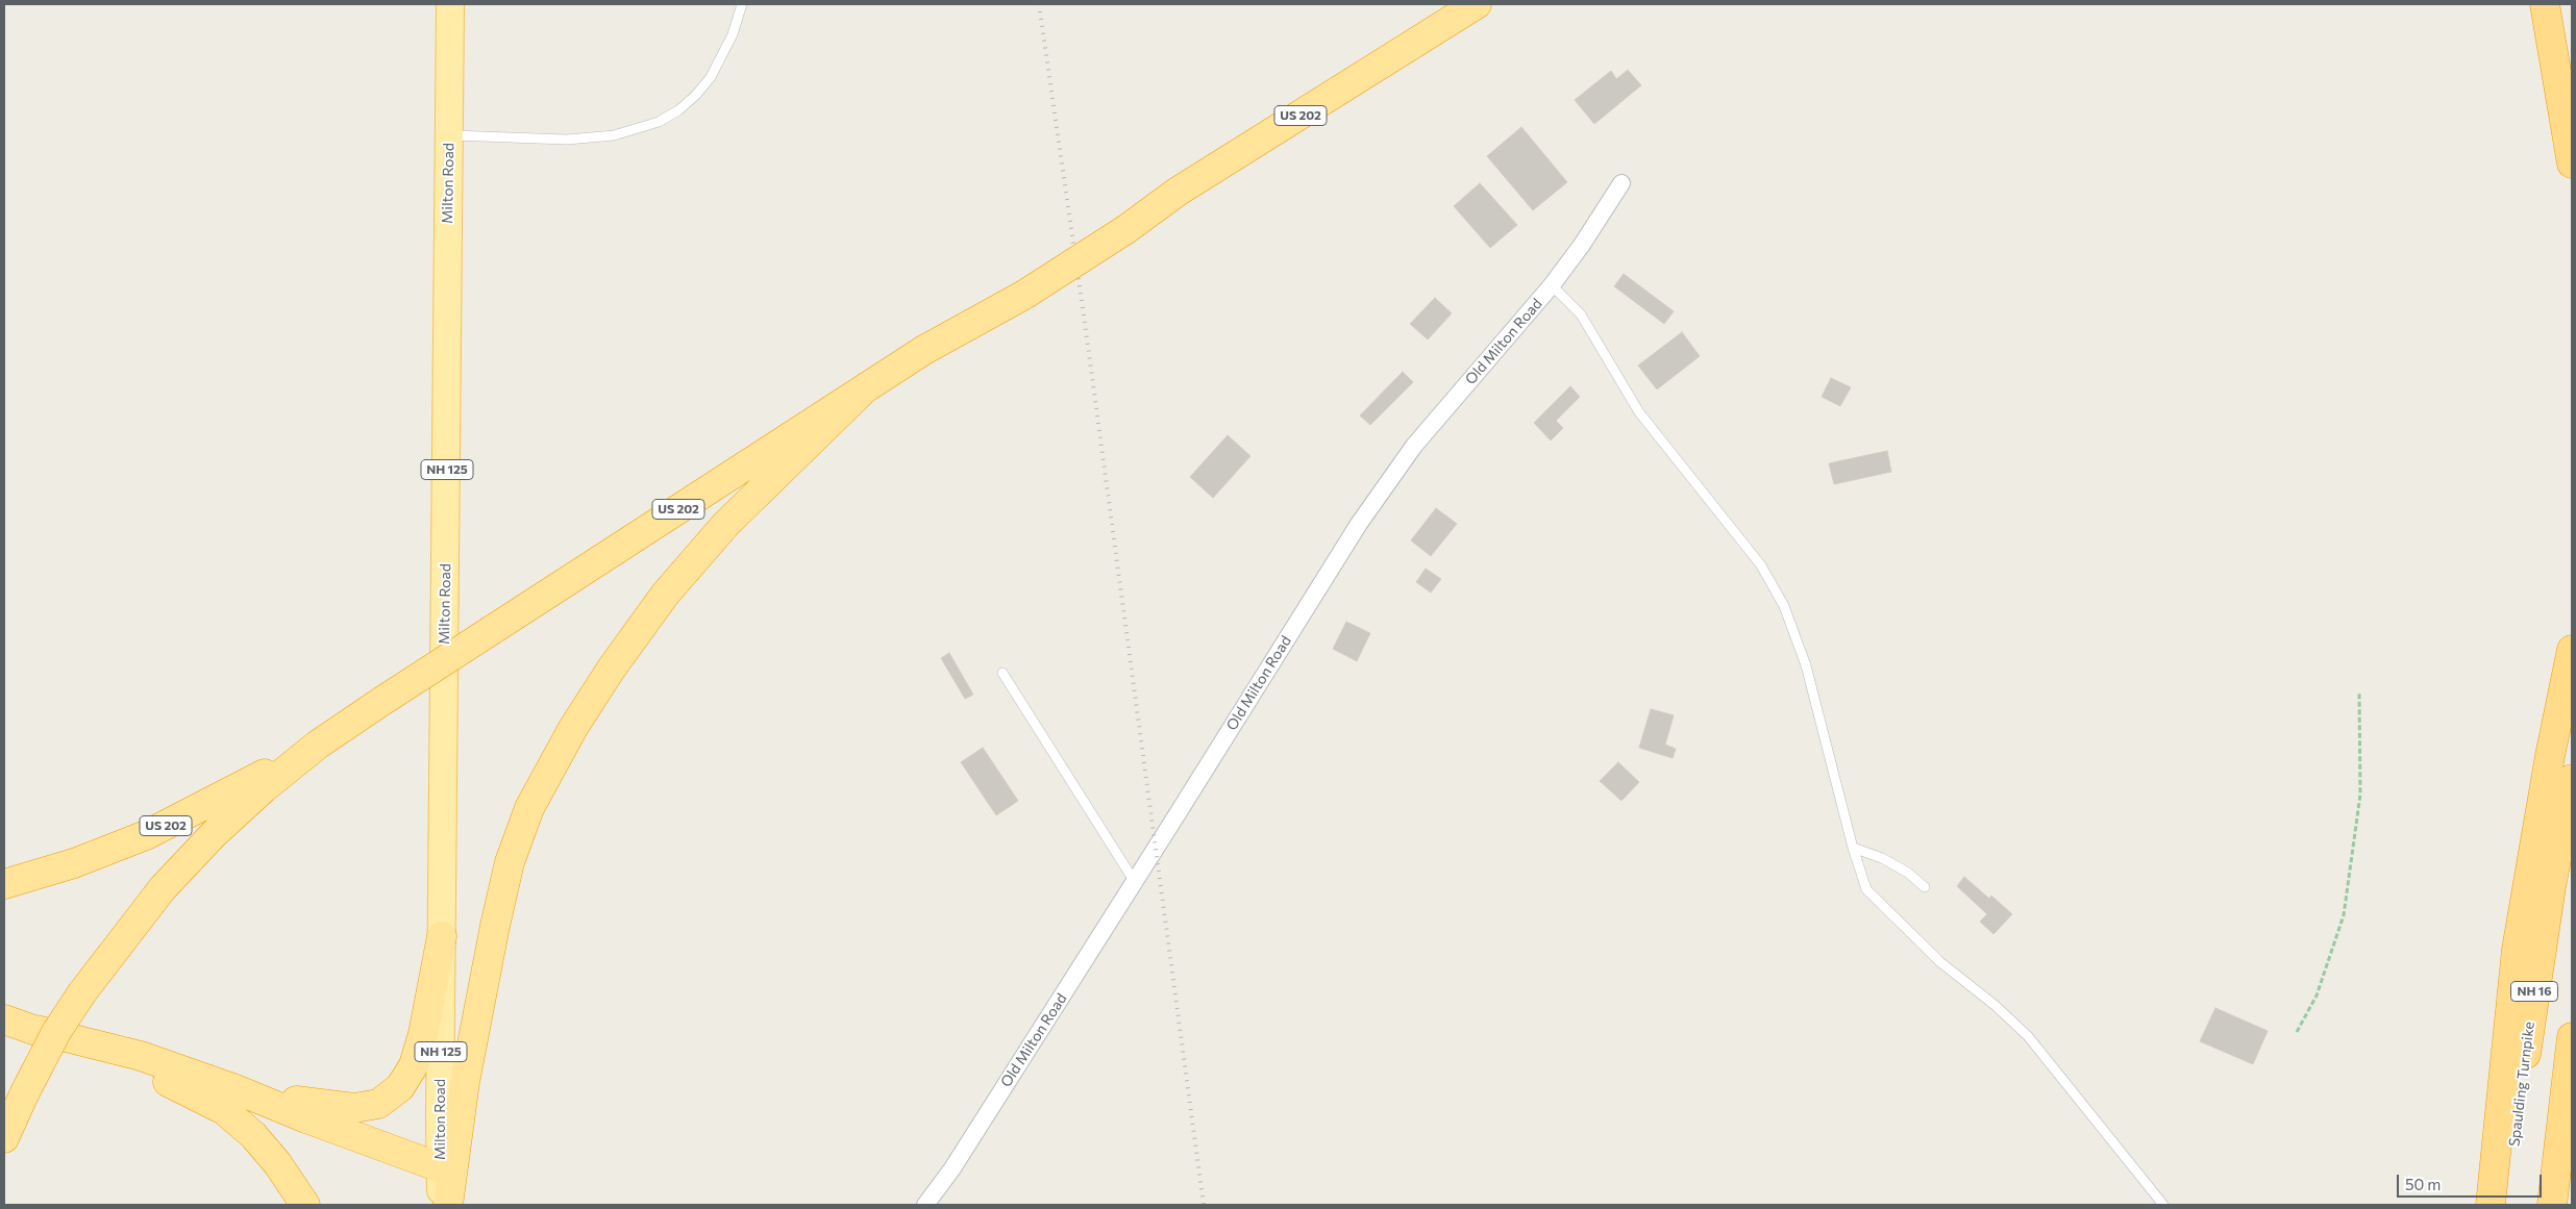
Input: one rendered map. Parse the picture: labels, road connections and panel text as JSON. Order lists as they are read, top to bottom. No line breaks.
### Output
{"streets":{"highway":["US 202","NH 16","Spaulding Turnpike"],"main road":["Milton Road","NH 125"],"street":["Old Milton Road"]},"scale_bar":"50 m"}
